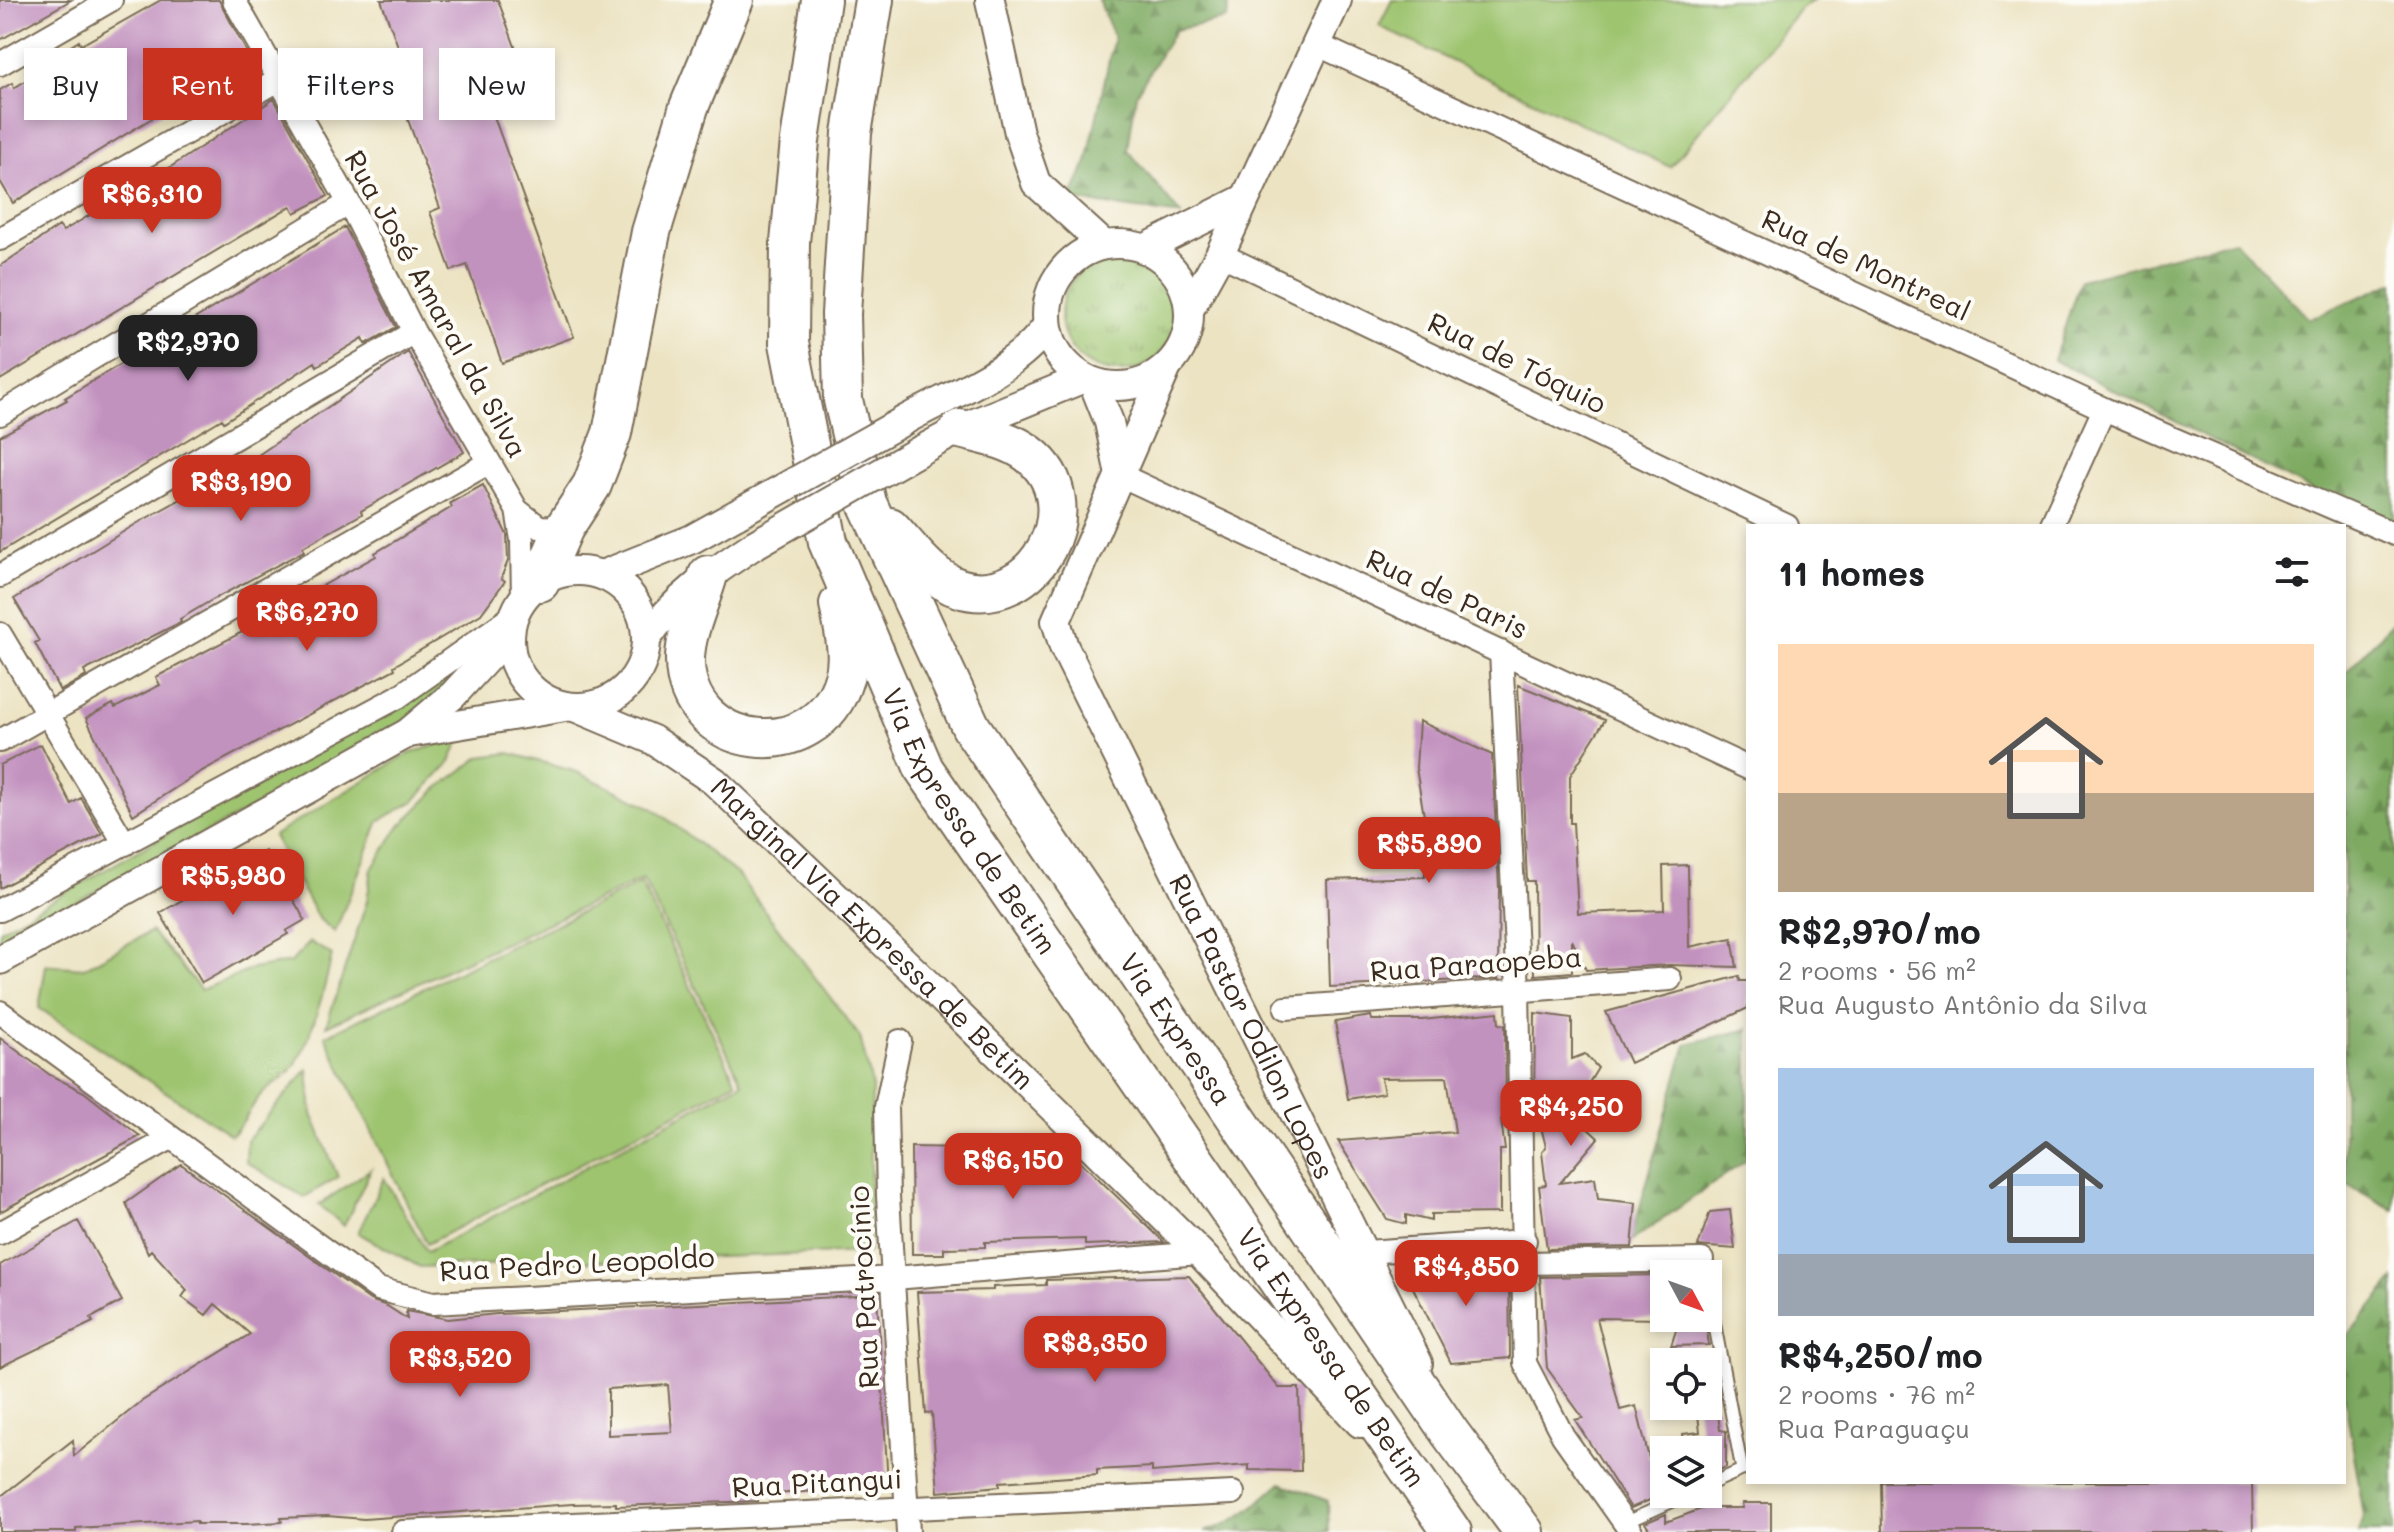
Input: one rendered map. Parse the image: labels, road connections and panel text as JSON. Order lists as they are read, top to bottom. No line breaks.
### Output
{"streets":{"highway":["Via Expressa de Betim","Via Expressa"],"street":["Rua de Montreal","Rua José Amaral da Silva","Rua de Tóquio","Rua de Paris","Marginal Via Expressa de Betim","Rua Paraopeba","Rua Pastor Odilon Lopes","Rua Pedro Leopoldo","Rua Patrocínio","Rua Pitangui"]},"crossings":[["Rua José Amaral da Silva","Marginal Via Expressa de Betim"],["Rua de Paris","Rua Pastor Odilon Lopes"],["Via Expressa de Betim","Marginal Via Expressa de Betim"],["Marginal Via Expressa de Betim","Rua Pedro Leopoldo"],["Rua Pastor Odilon Lopes","Via Expressa"],["Rua Pedro Leopoldo","Rua Patrocínio"],["Rua Patrocínio","Rua Pitangui"]],"north":"bottom right","page":{"chip":["Buy","Rent","Filters","New"],"price":["R$6,310","R$2,970","R$3,190","R$6,270","R$5,890","R$5,980","R$4,250","R$6,150","R$4,850","R$8,350","R$3,520"],"heading":"11 homes","list":[{"name":"R$2,970/mo","note":"2 rooms · 56 m² · Rua Augusto Antônio da Silva"},{"name":"R$4,250/mo","note":"2 rooms · 76 m² · Rua Paraguaçu"}]}}
